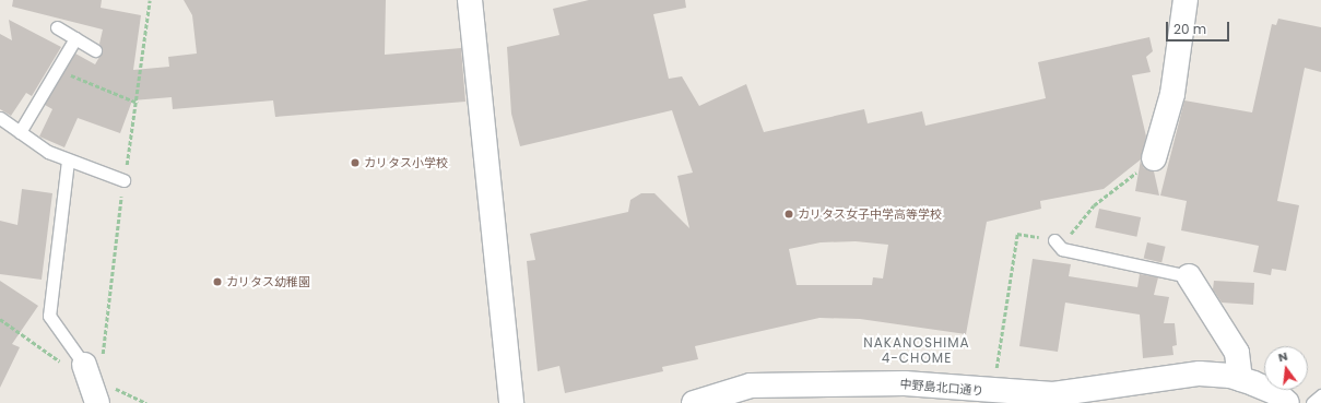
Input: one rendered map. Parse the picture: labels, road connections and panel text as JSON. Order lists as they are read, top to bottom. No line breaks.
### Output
{"streets":{"street":["中野島北口通り"]},"districts":["NAKANOSHIMA 4-CHOME"],"places":["カリタス小学校","カリタス女子中学高等学校","カリタス幼稚園"],"scale_bar":"20 m","north":"top"}
